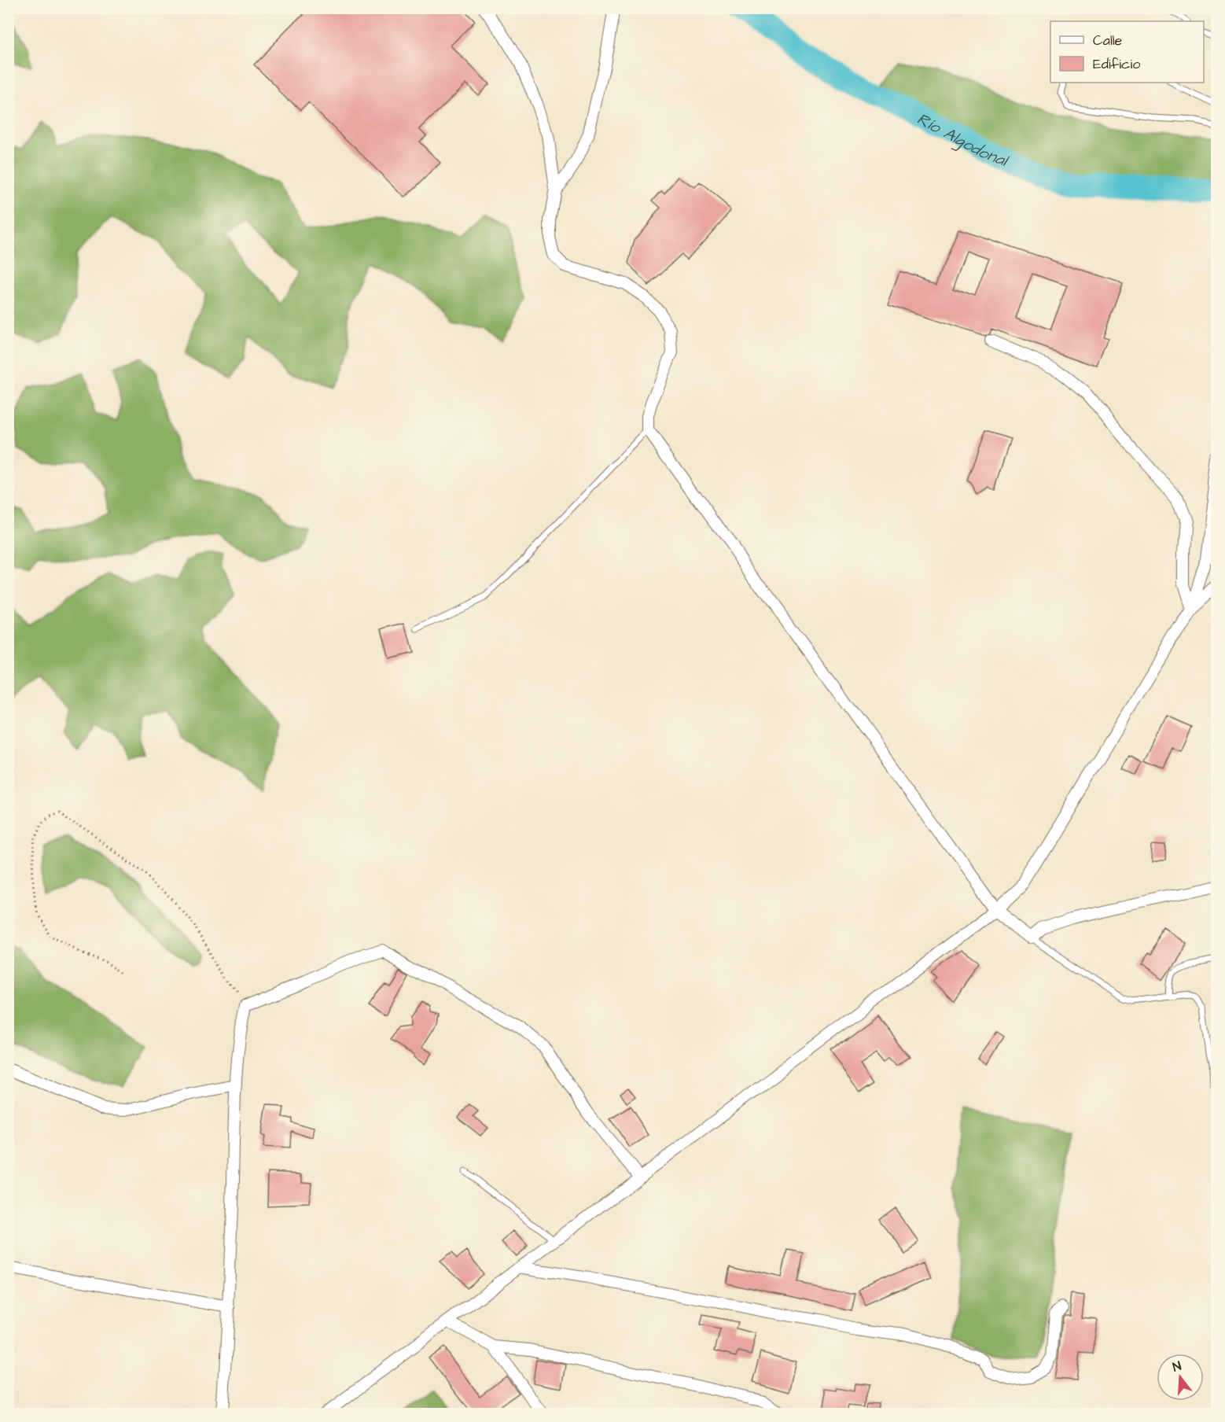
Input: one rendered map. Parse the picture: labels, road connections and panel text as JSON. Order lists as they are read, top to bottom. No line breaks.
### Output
{"water":["Río Algodonal"],"legend":["Calle","Edificio"],"north":"top"}
